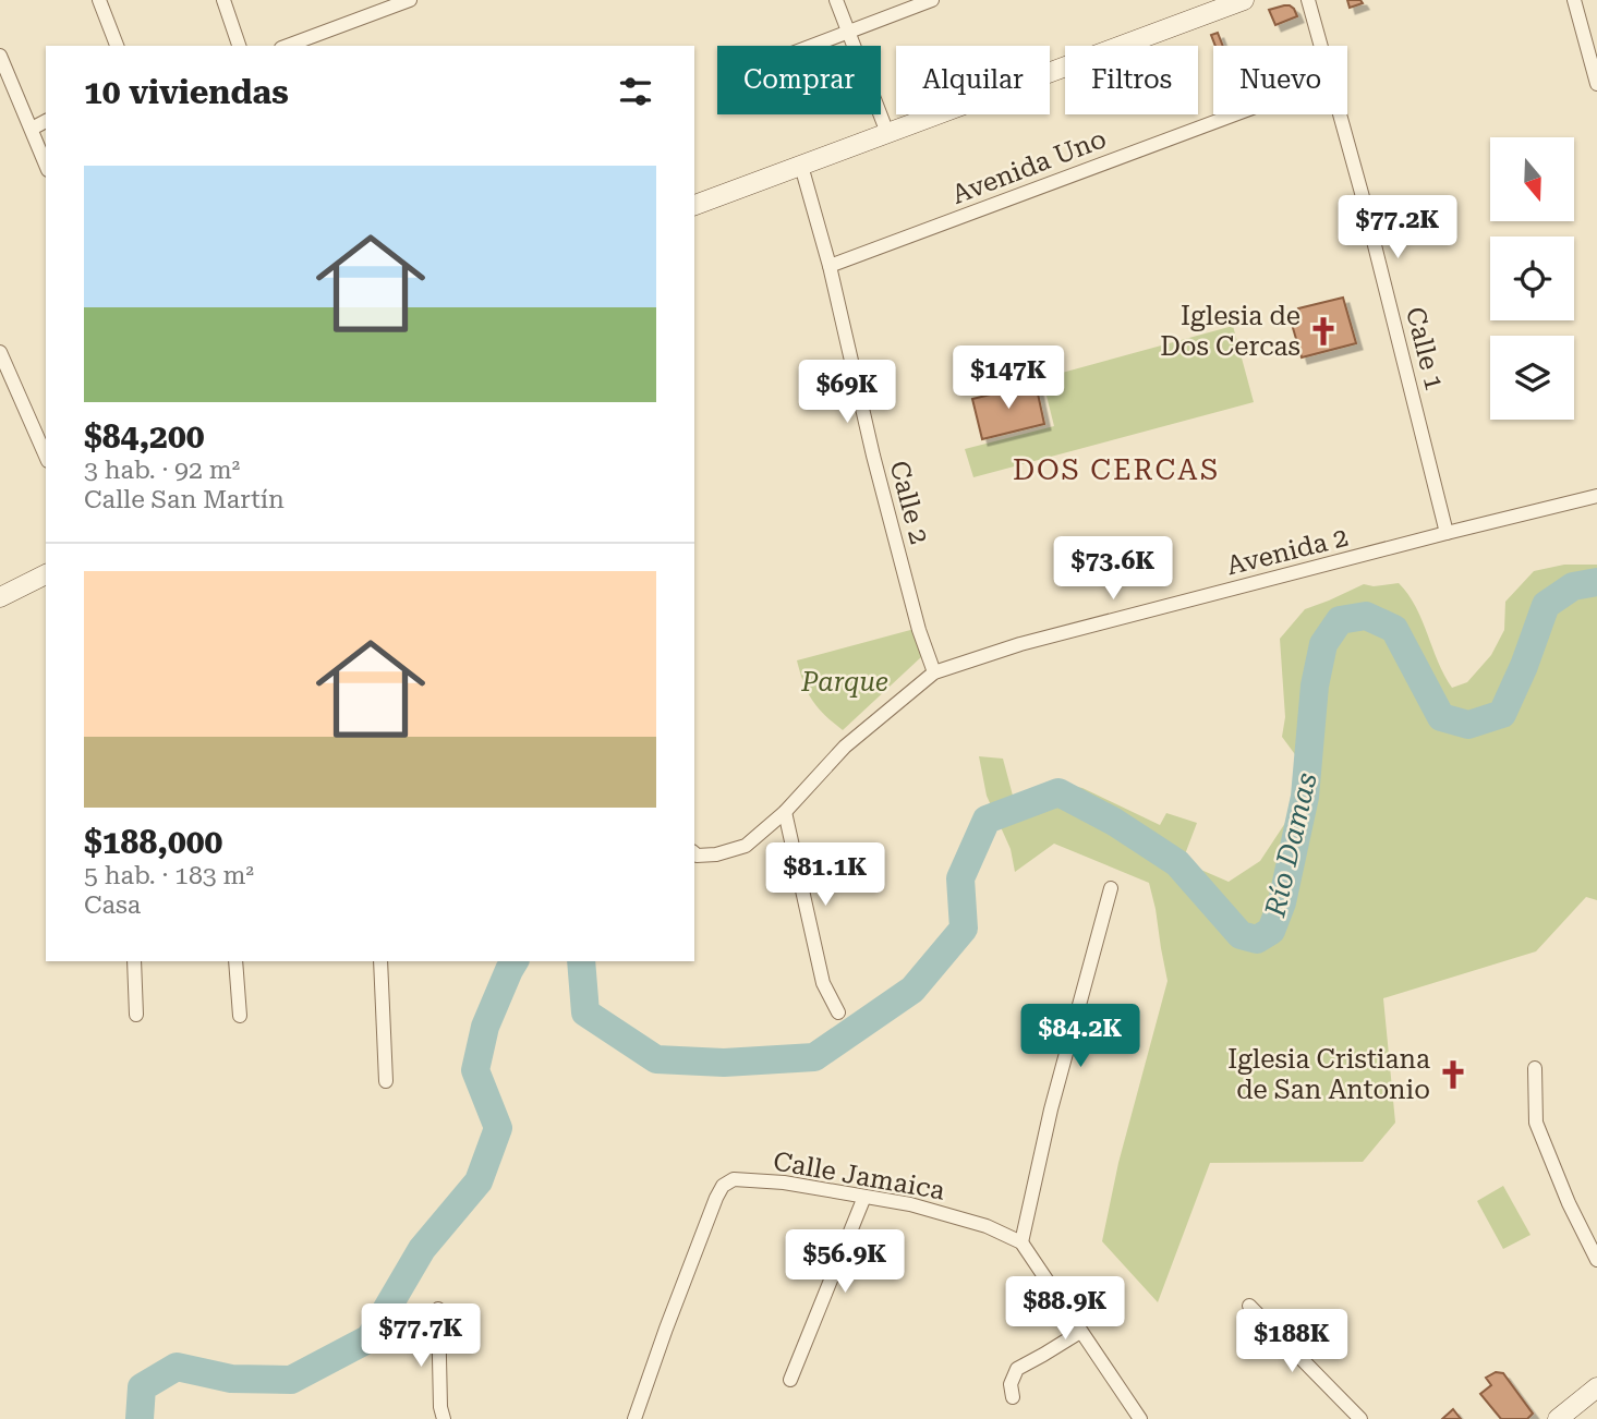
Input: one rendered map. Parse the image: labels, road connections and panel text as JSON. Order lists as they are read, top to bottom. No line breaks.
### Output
{"streets":{"street":["Avenida Uno","Calle 1","Calle 2","Avenida 2","Calle Jamaica"]},"crossings":[["Avenida Uno","Calle 2"],["Calle 1","Avenida 2"],["Calle 2","Avenida 2"]],"districts":["DOS CERCAS"],"water":["Río Damas"],"parks":["Parque"],"places":{"church":["Iglesia de Dos Cercas","Iglesia Cristiana de San Antonio"]},"north":"bottom","page":{"chip":["Comprar","Alquilar","Filtros","Nuevo"],"heading":"10 viviendas","list":[{"name":"$84,200","note":"3 hab. · 92 m² · Calle San Martín"},{"name":"$188,000","note":"5 hab. · 183 m² · Casa"}],"price":["$77.2K","$147K","$69K","$73.6K","$81.1K","$84.2K","$56.9K","$88.9K","$77.7K","$188K"]}}
